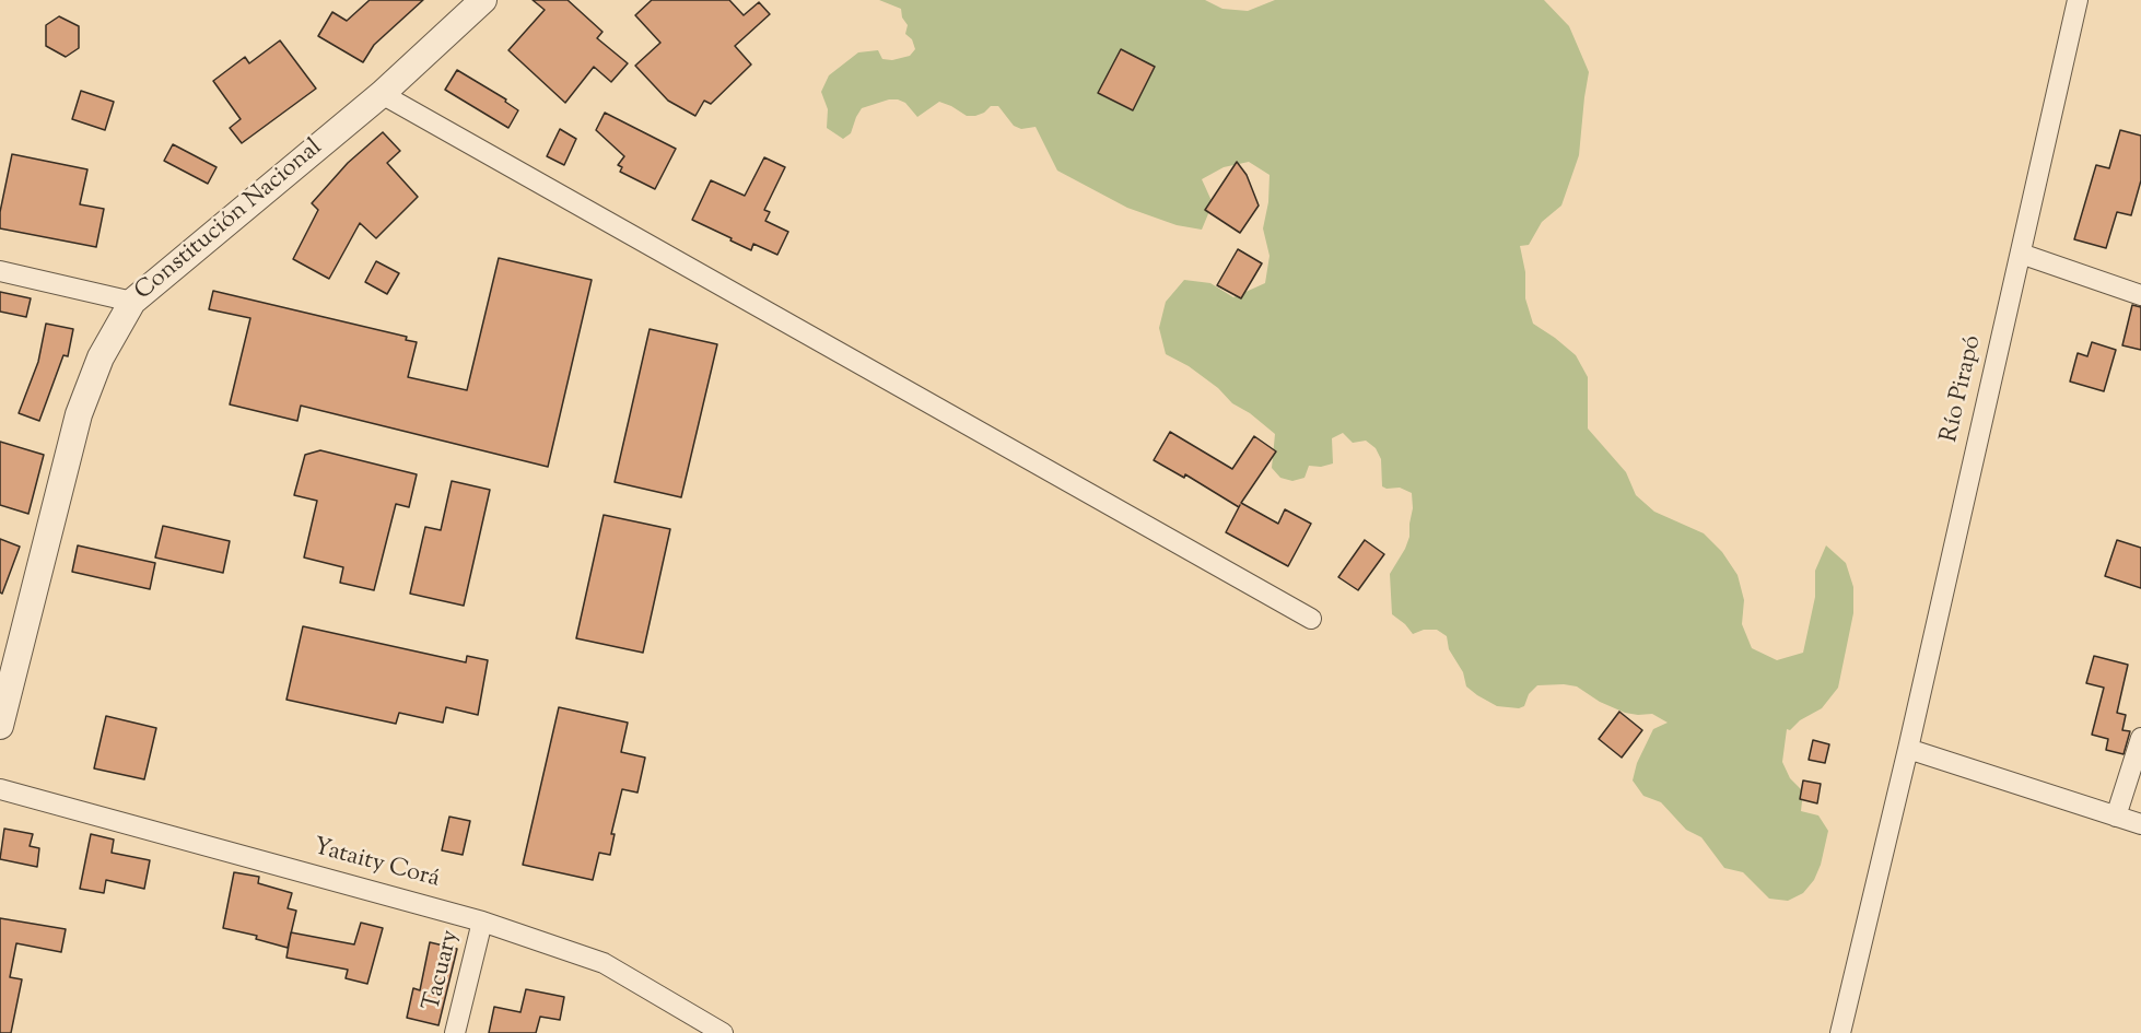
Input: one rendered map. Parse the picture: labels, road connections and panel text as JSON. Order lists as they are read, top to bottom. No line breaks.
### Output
{"streets":{"street":["Constitución Nacional","Río Pirapó","Yataity Corá","Tacuary"]},"crossings":[["Yataity Corá","Tacuary"]]}
